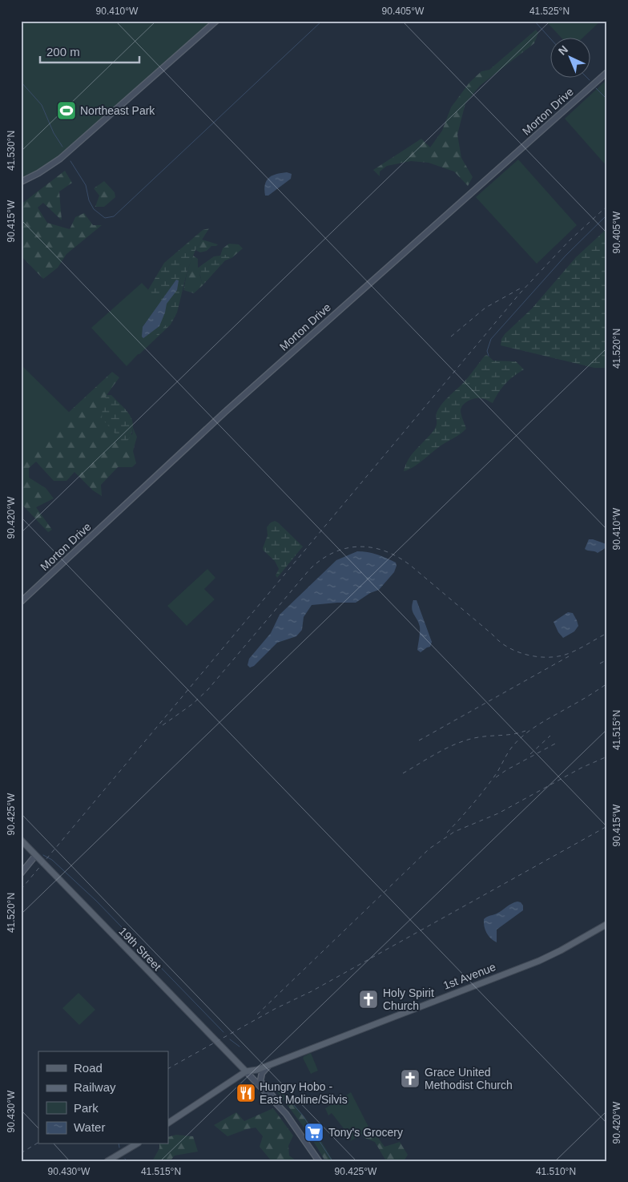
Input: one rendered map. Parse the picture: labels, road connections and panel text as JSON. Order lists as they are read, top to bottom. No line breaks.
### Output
{"streets":{"main road":["19th Street","1st Avenue"],"street":["Morton Drive"]},"crossings":[["19th Street","1st Avenue"]],"places":{"sports":["Northeast Park"],"church":["Holy Spirit Church","Grace United Methodist Church"],"restaurant":["Hungry Hobo - East Moline/Silvis"],"supermarket":["Tony's Grocery"]},"legend":["Road","Railway","Park","Water"],"scale_bar":"200 m","north":"top left","coordinates":["90.410°W","90.405°W","41.525°N","41.530°N","90.415°W","41.520°N","90.420°W","41.515°N","90.425°W","90.430°W","41.510°N"]}
